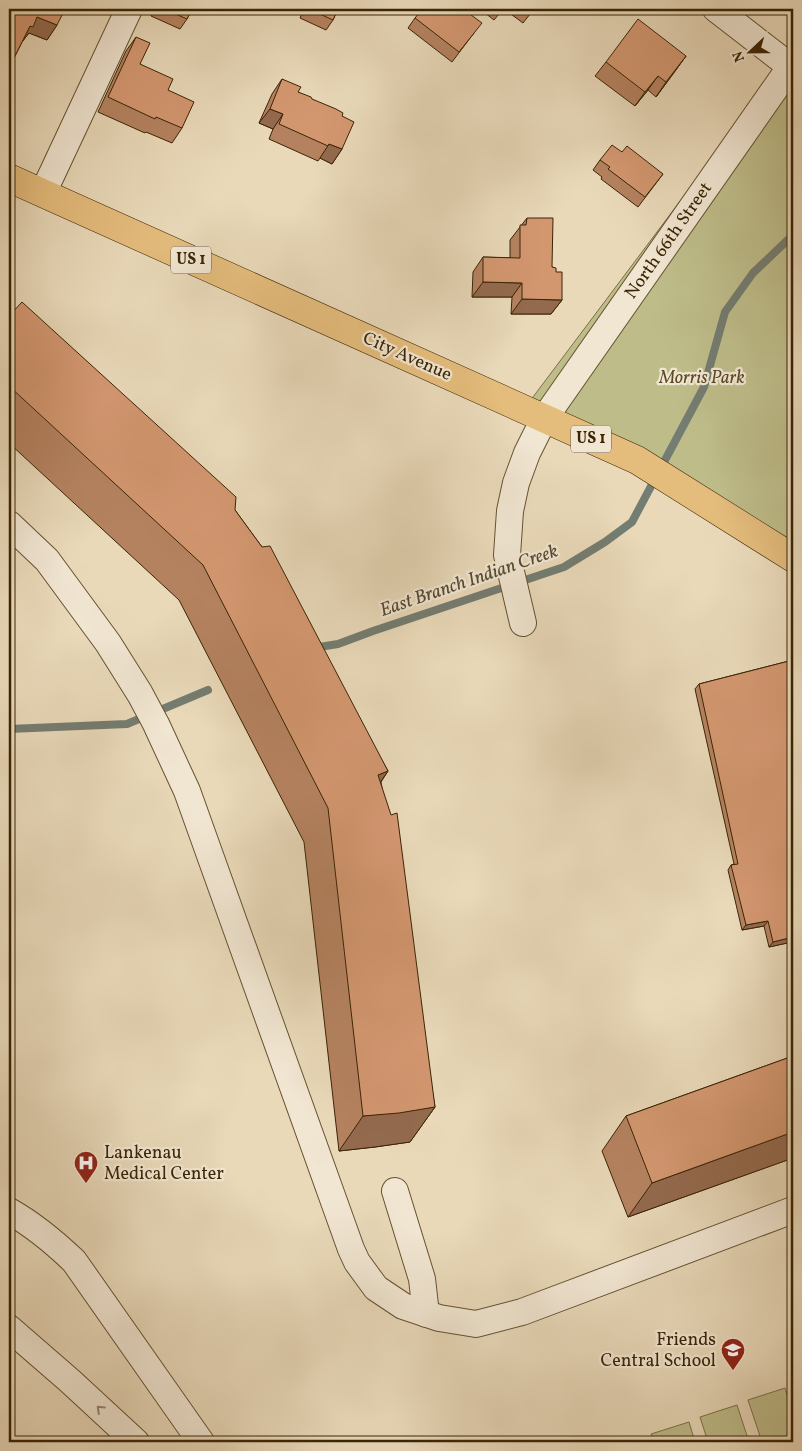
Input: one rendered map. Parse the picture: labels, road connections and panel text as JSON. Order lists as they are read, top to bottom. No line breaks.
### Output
{"streets":{"highway":["US 1","City Avenue"],"street":["North 66th Street"]},"crossings":[["North 66th Street","City Avenue"]],"water":["East Branch Indian Creek"],"parks":["Morris Park"],"places":{"hospital":["Lankenau Medical Center"],"school or university":["Friends Central School"]},"north":"left"}
